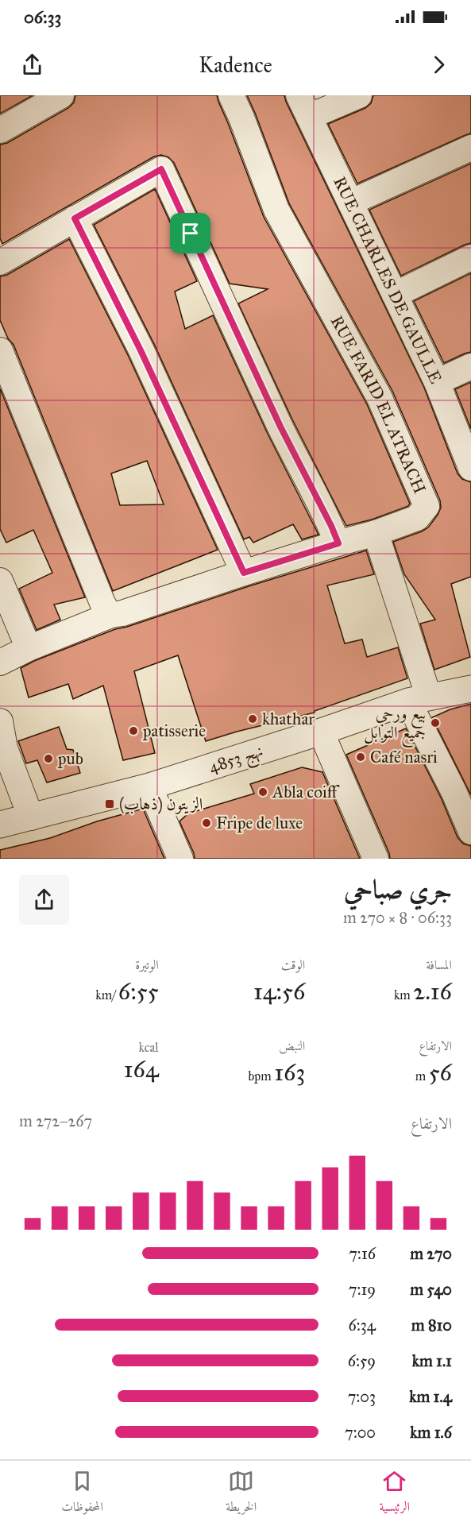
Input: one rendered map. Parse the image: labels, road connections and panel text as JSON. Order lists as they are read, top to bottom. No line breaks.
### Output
{"streets":{"street":["RUE CHARLES DE GAULLE","RUE FARID EL ATRACH","نهج 4853"]},"places":{"other":["khathar","بيع ورحي جميع التوابل","patisserie","Café nasri","pub","Abla coiff","Fripe de luxe"],"transit":["الزيتون (ذهاب)"]},"page":{"status":"06:33","header":"Kadence","heading":["جري صباحي","06:33 · 8 × 270 m"],"stats":[["المسافة","2.16 km"],["الوقت","14:56"],["الوتيرة","6:55 /km"],["الارتفاع","56 m"],["النبض","163 bpm"],["kcal","164"]],"chart":["الارتفاع","267–272 m"],"list":[{"name":"270 m","note":"7:16"},{"name":"540 m","note":"7:19"},{"name":"810 m","note":"6:34"},{"name":"1.1 km","note":"6:59"},{"name":"1.4 km","note":"7:03"},{"name":"1.6 km","note":"7:00"}],"tabs":["الرئيسية","الخريطة","المحفوظات"]}}
